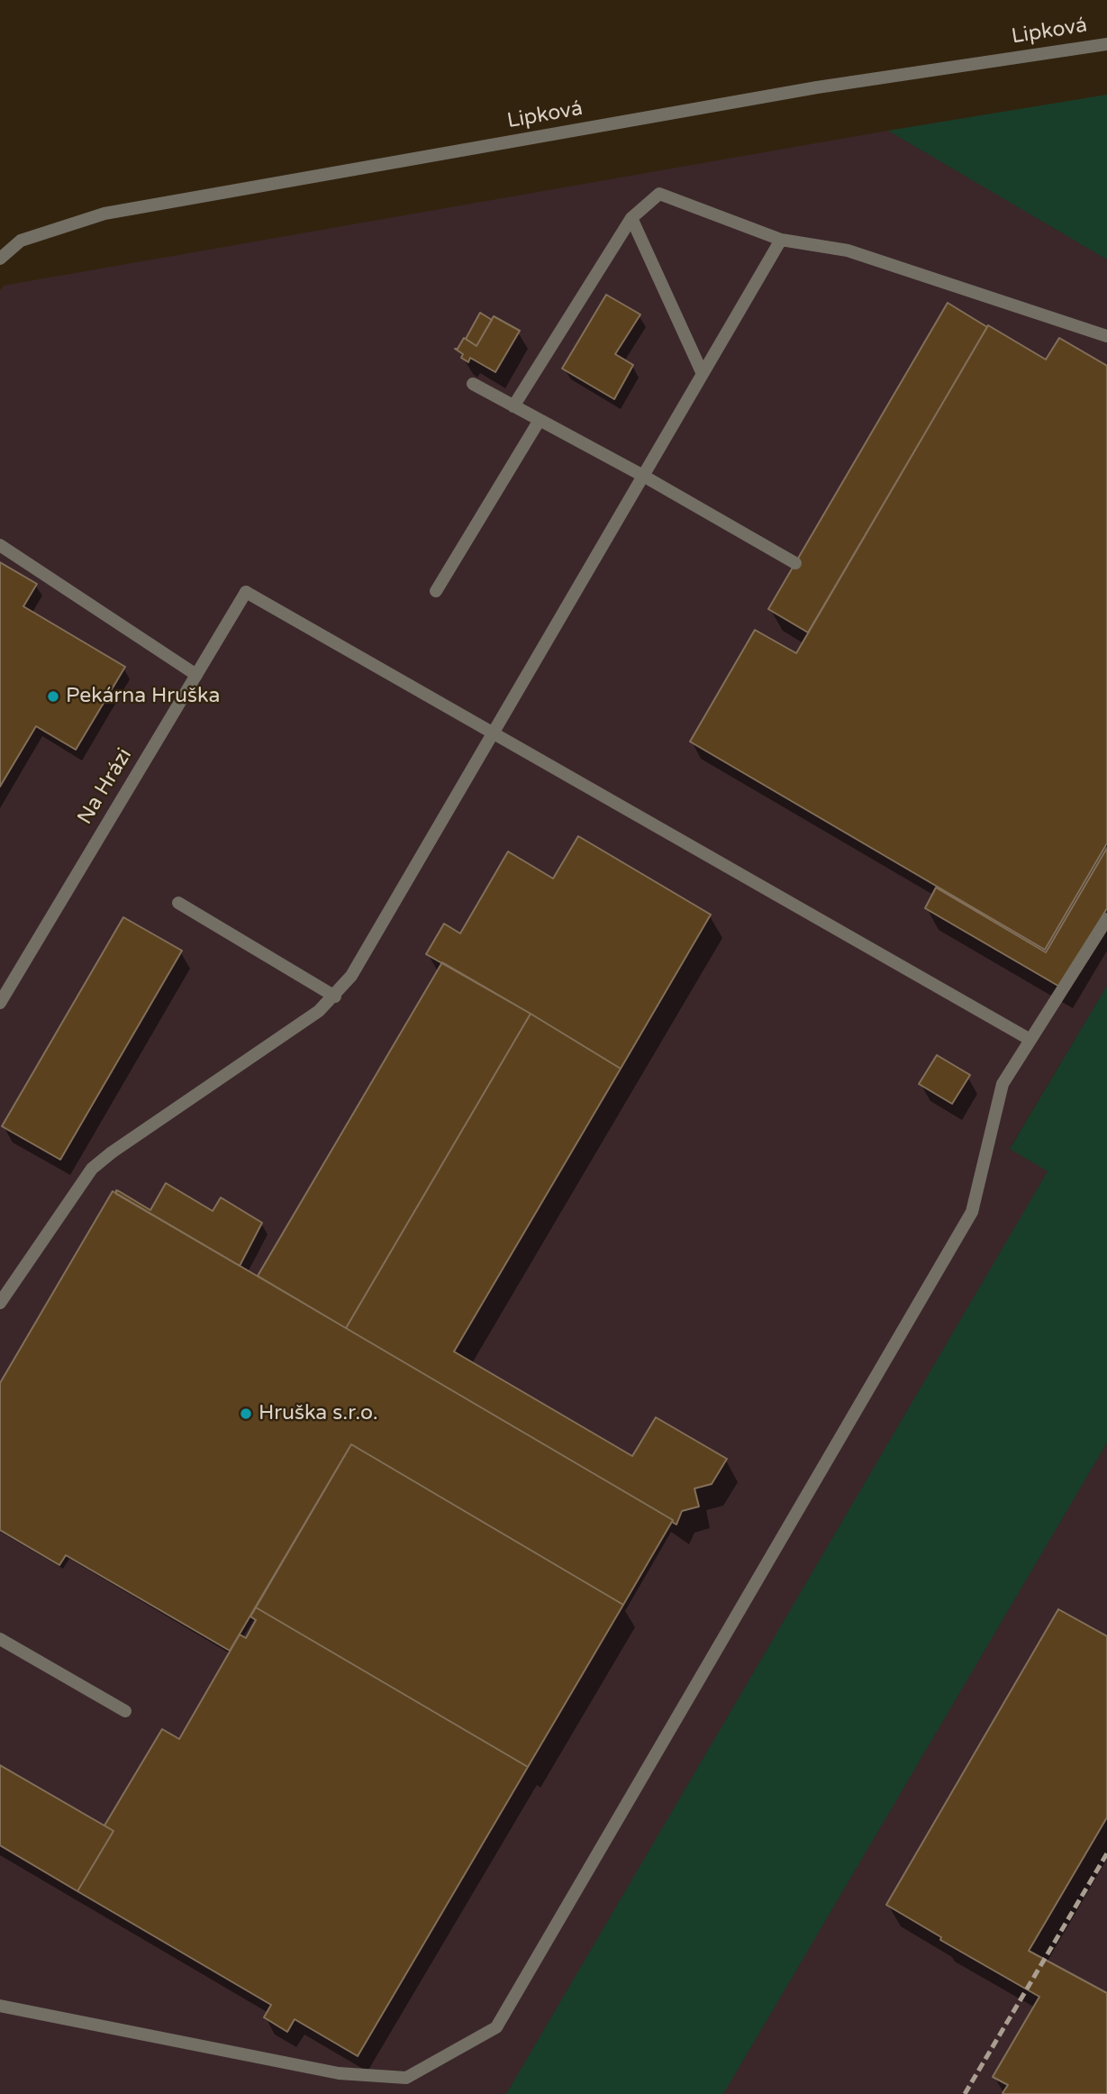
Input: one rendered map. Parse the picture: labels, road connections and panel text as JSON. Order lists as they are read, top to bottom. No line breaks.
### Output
{"streets":{"street":["Lipková","Na Hrázi"]},"places":["Pekárna Hruška","Hruška s.r.o."]}
